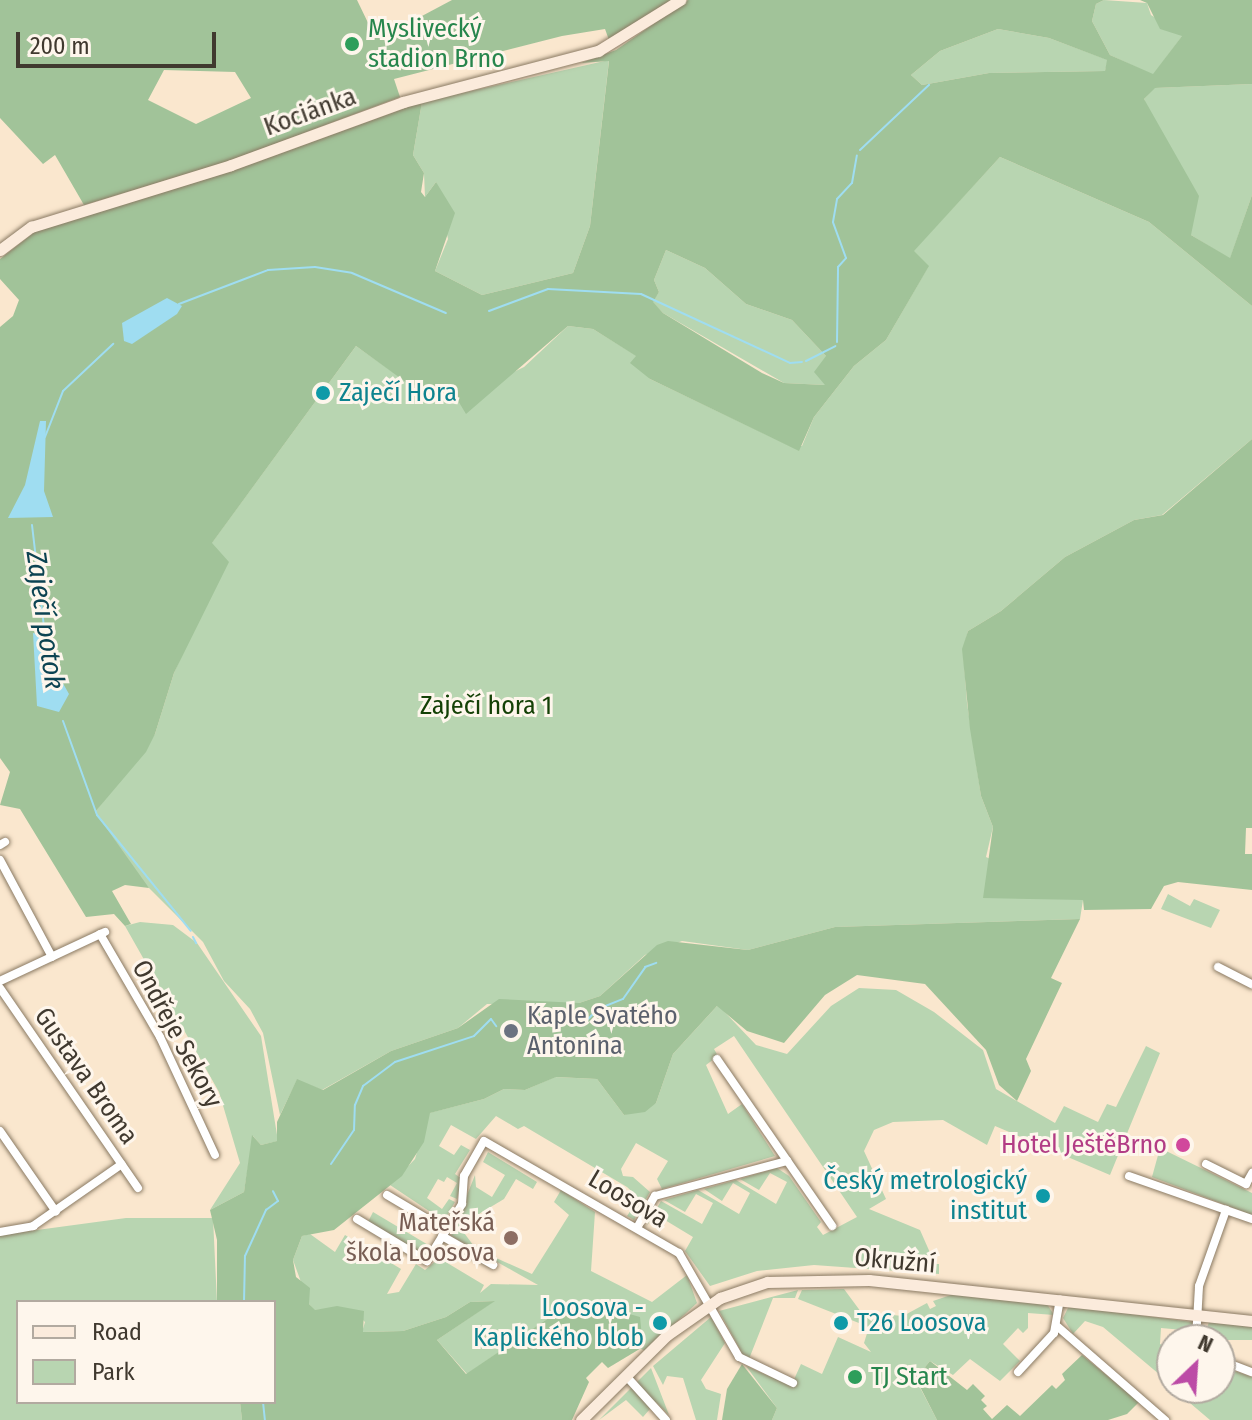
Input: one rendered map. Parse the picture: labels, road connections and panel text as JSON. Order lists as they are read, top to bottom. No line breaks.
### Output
{"streets":{"street":["Kociánka","Ondřeje Sekory","Gustava Broma","Loosova","Okružní"]},"crossings":[["Loosova","Okružní"]],"water":["Zaječí potok"],"parks":["Zaječí hora 1"],"places":["Myslivecký stadion Brno","Zaječí Hora","Kaple Svatého Antonína","Hotel JeštěBrno","Český metrologický institut","Mateřská škola Loosova","Loosova - Kaplického blob","T26 Loosova","TJ Start"],"legend":["Road","Park"],"scale_bar":"200 m","north":"top right"}
